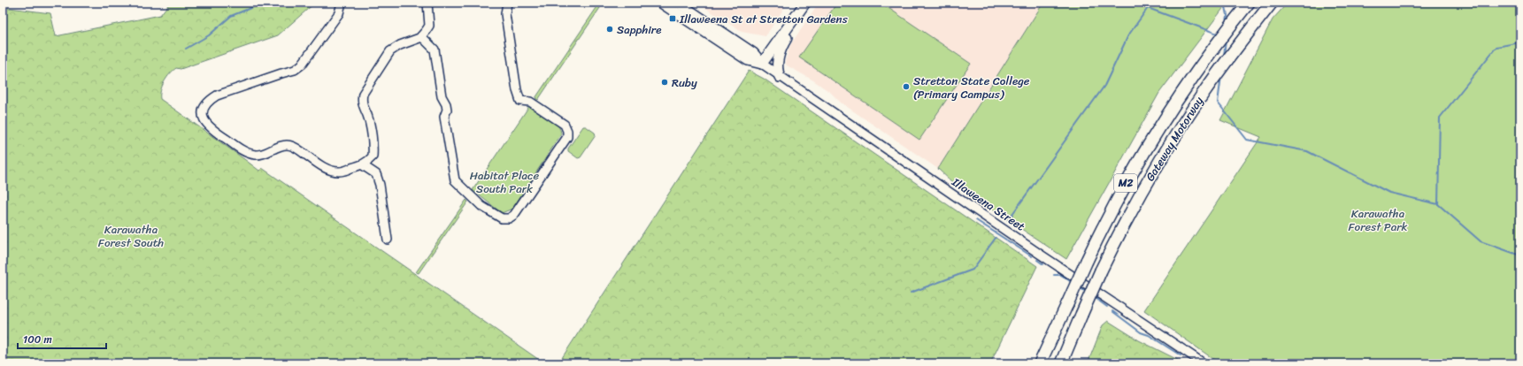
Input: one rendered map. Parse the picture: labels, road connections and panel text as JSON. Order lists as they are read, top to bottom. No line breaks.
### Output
{"streets":{"highway":["Gateway Motorway","M2"],"main road":["Illaweena Street"]},"parks":["Habitat Place South Park","Karawatha Forest Park","Karawatha Forest South"],"places":{"transit":["Illaweena St at Stretton Gardens"],"other":["Sapphire","Ruby","Stretton State College (Primary Campus)"]},"scale_bar":"100 m"}
